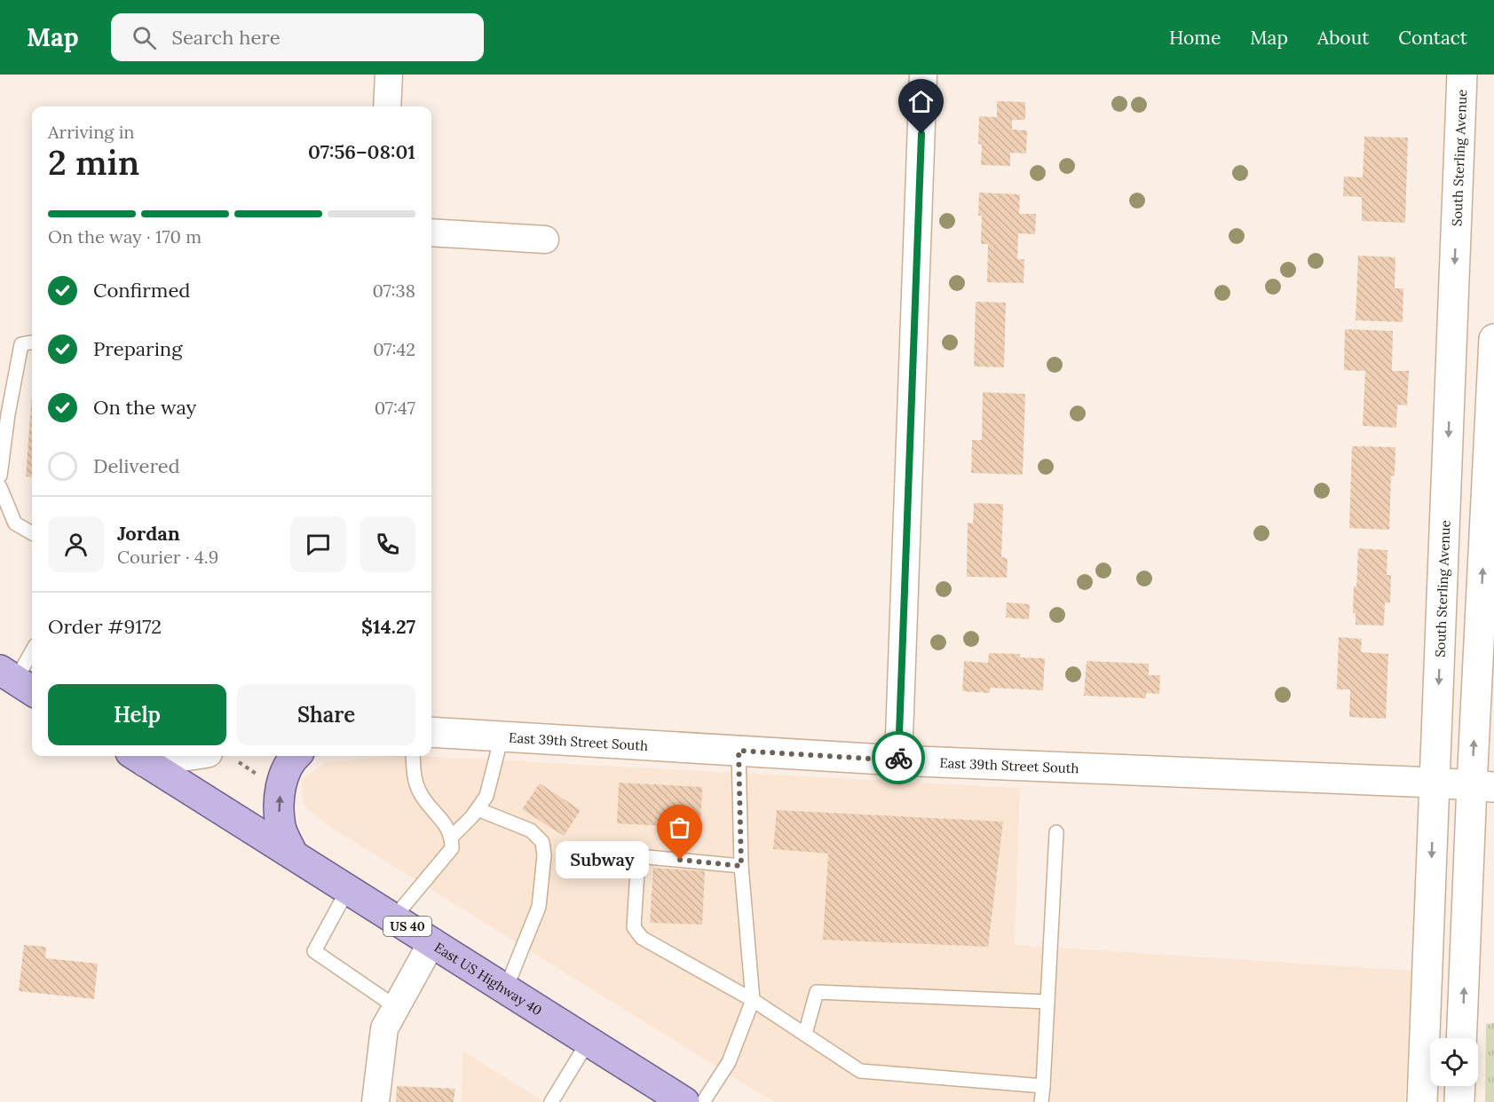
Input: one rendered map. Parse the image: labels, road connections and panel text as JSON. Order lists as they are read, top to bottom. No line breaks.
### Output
{"streets":{"main road":["South Sterling Avenue","East 39th Street South","US 40","East US Highway 40"]},"crossings":[["South Sterling Avenue","East 39th Street South"]],"places":["Subway"],"page":{"header":"Map","search":"Search here","nav":["Home","Map","About","Contact"],"heading":["2 min","Arriving in","07:56–08:01"],"panel":["Jordan","Courier · 4.9","Order #9172","$14.27"],"bar":"On the way · 170 m","list":[["Confirmed","07:38"],["Preparing","07:42"],["On the way","07:47"],"Delivered"],"buttons":["Help","Share"],"bubble":"Subway"}}
